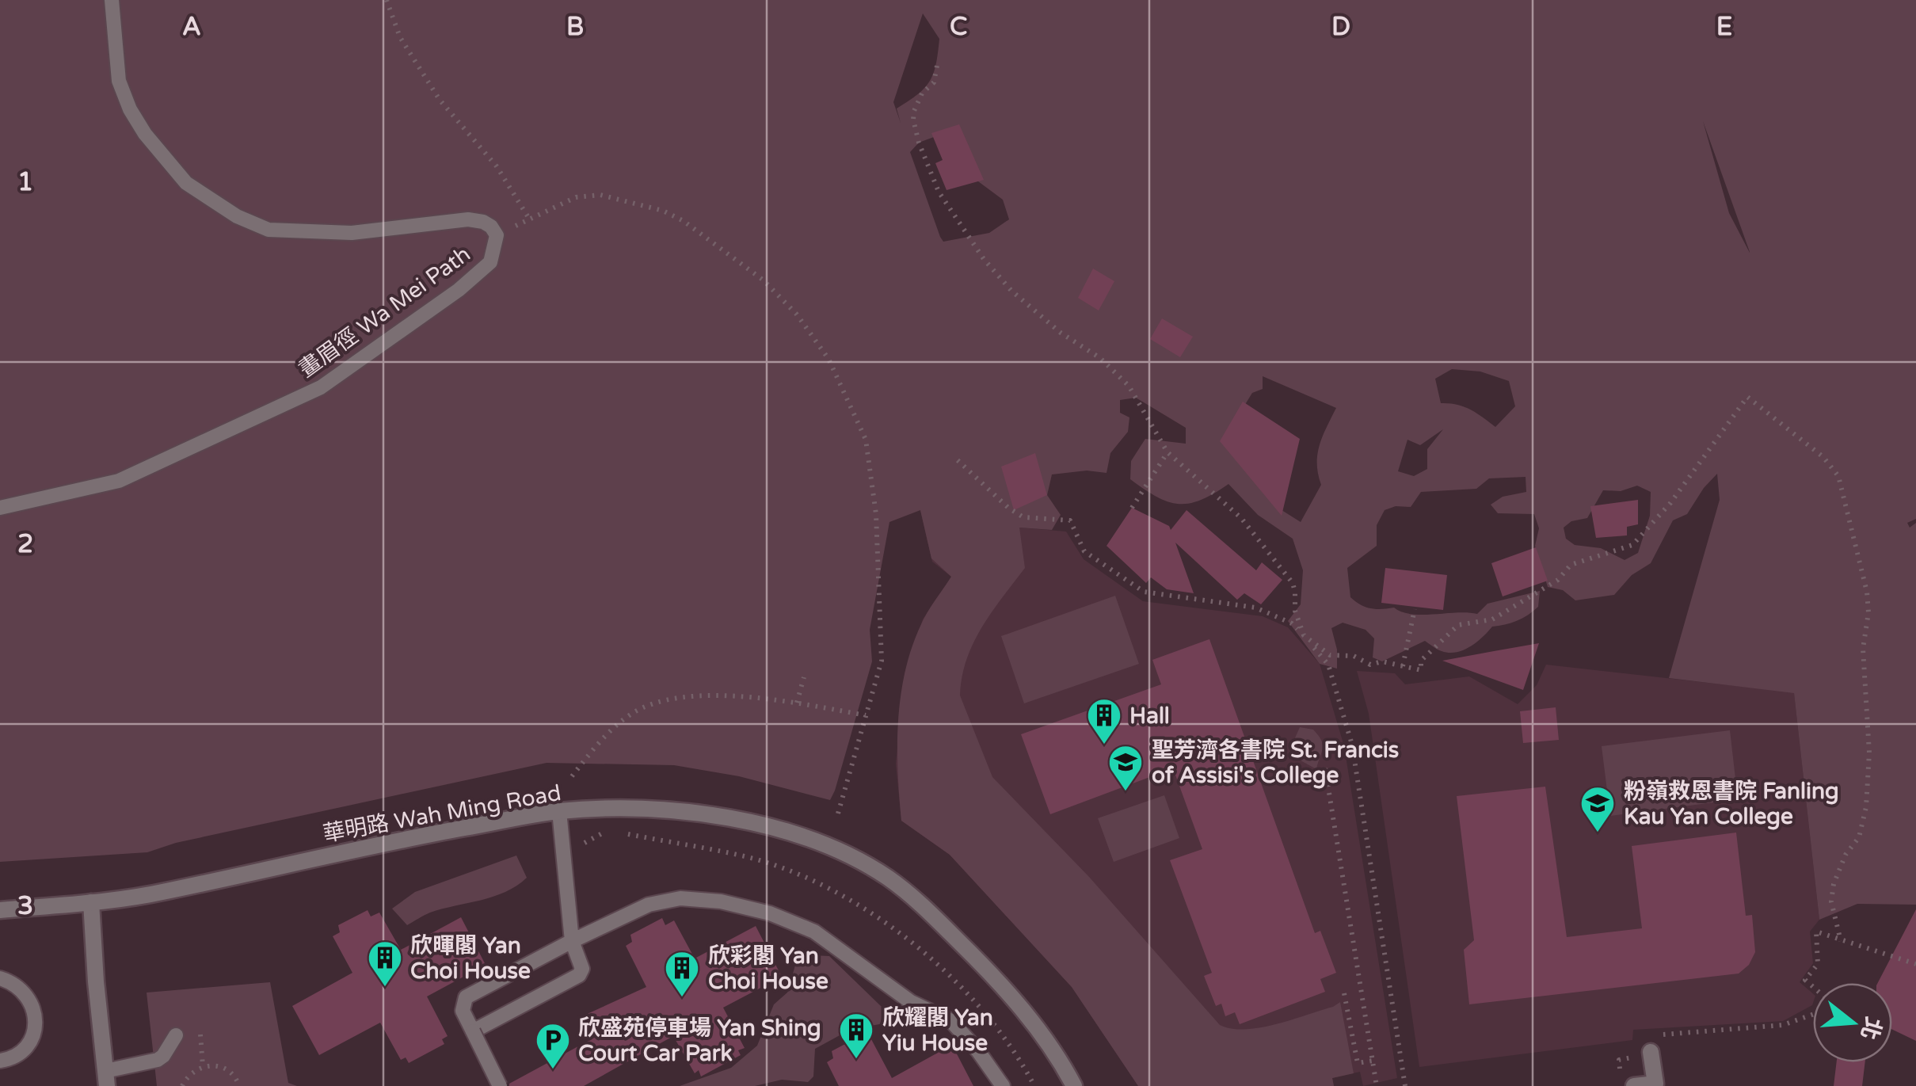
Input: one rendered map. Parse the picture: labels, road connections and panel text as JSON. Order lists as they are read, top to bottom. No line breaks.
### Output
{"streets":{"street":["華明路 Wah Ming Road"],"lane":["畫眉徑 Wa Mei Path"]},"places":{"building":["Hall","欣暉閣 Yan Choi House","欣彩閣 Yan Choi House","欣耀閣 Yan Yiu House"],"school or university":["聖芳濟各書院 St. Francis of Assisi's College","粉嶺救恩書院 Fanling Kau Yan College"],"parking":["欣盛苑停車場 Yan Shing Court Car Park"]},"north":"right","grid":{"columns":["A","B","C","D","E"],"rows":["1","2","3"]}}
